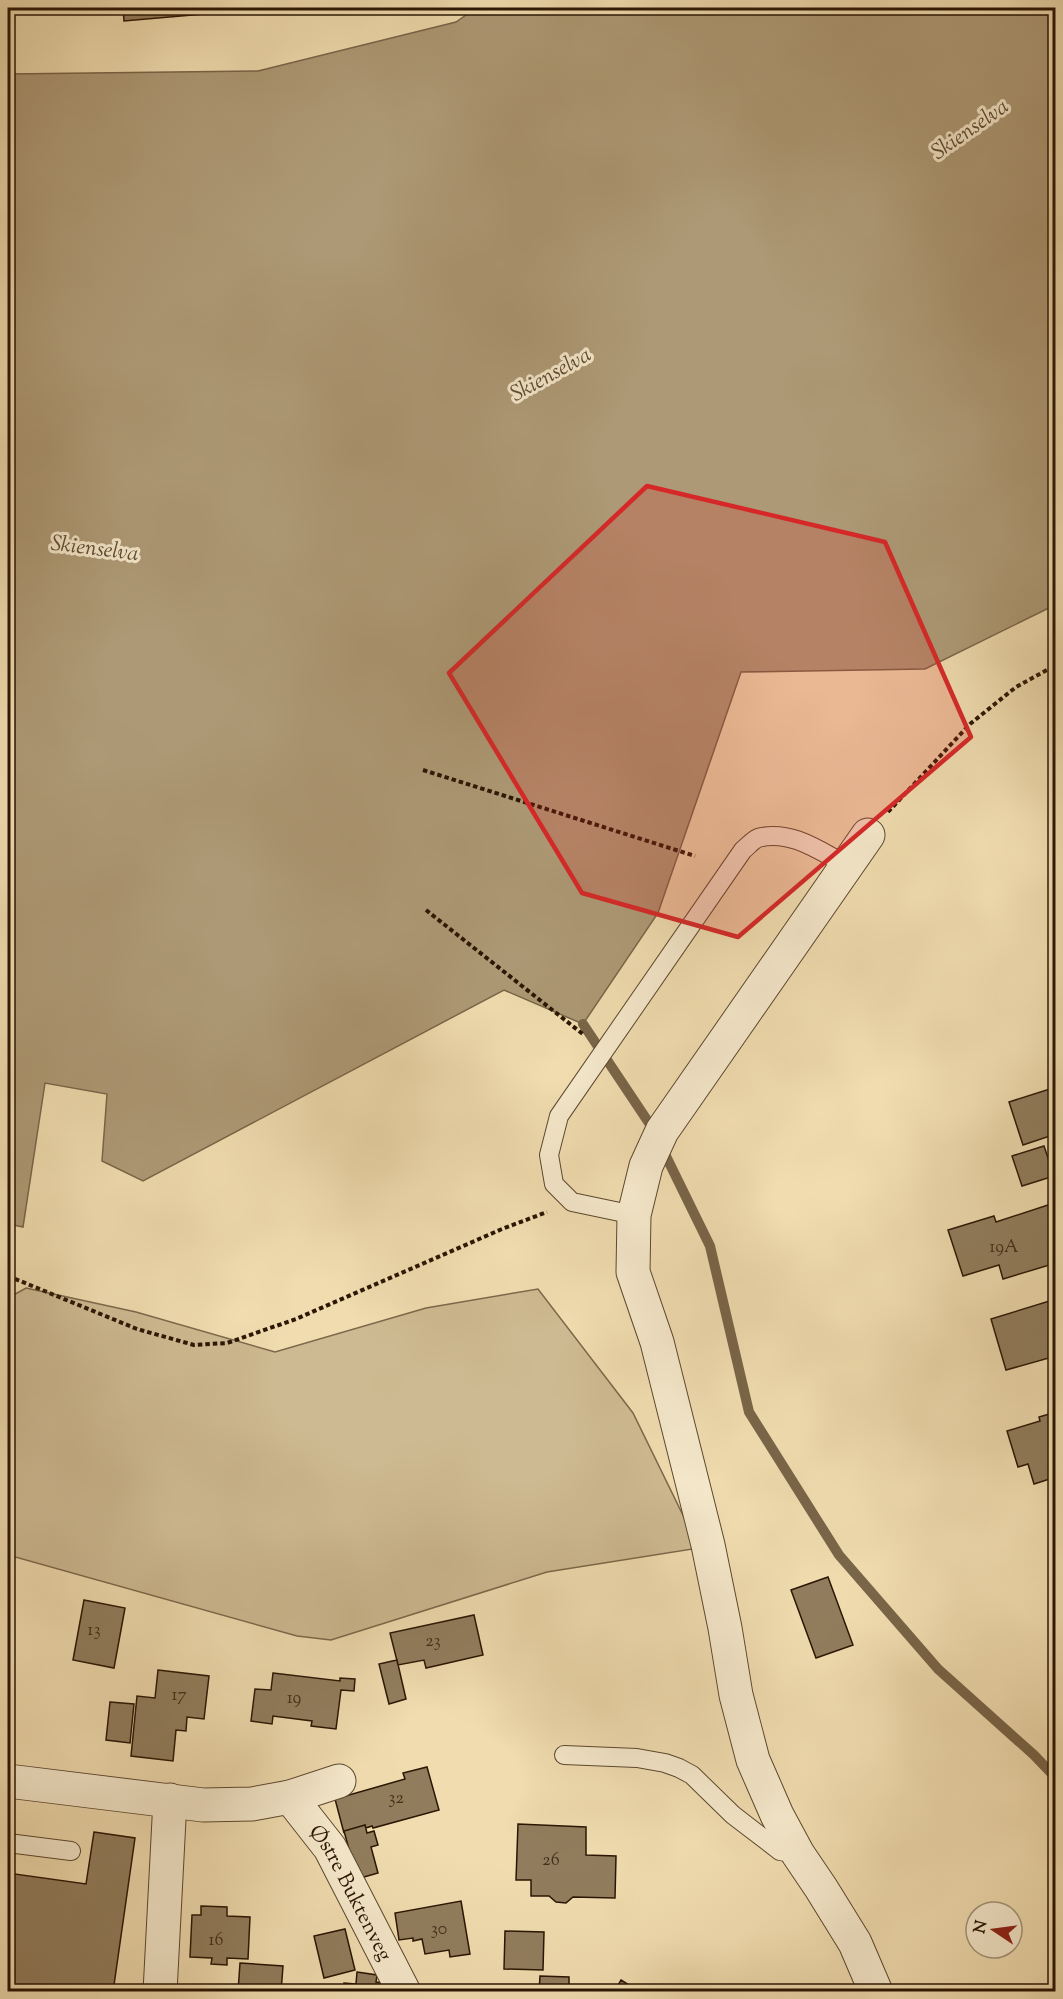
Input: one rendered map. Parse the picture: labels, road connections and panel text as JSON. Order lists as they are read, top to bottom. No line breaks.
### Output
{"streets":{"street":["Østre Buktenveg"]},"water":["Skienselva"],"house_numbers":["19A","13","23","17","19","32","26","30","16"],"north":"left"}
